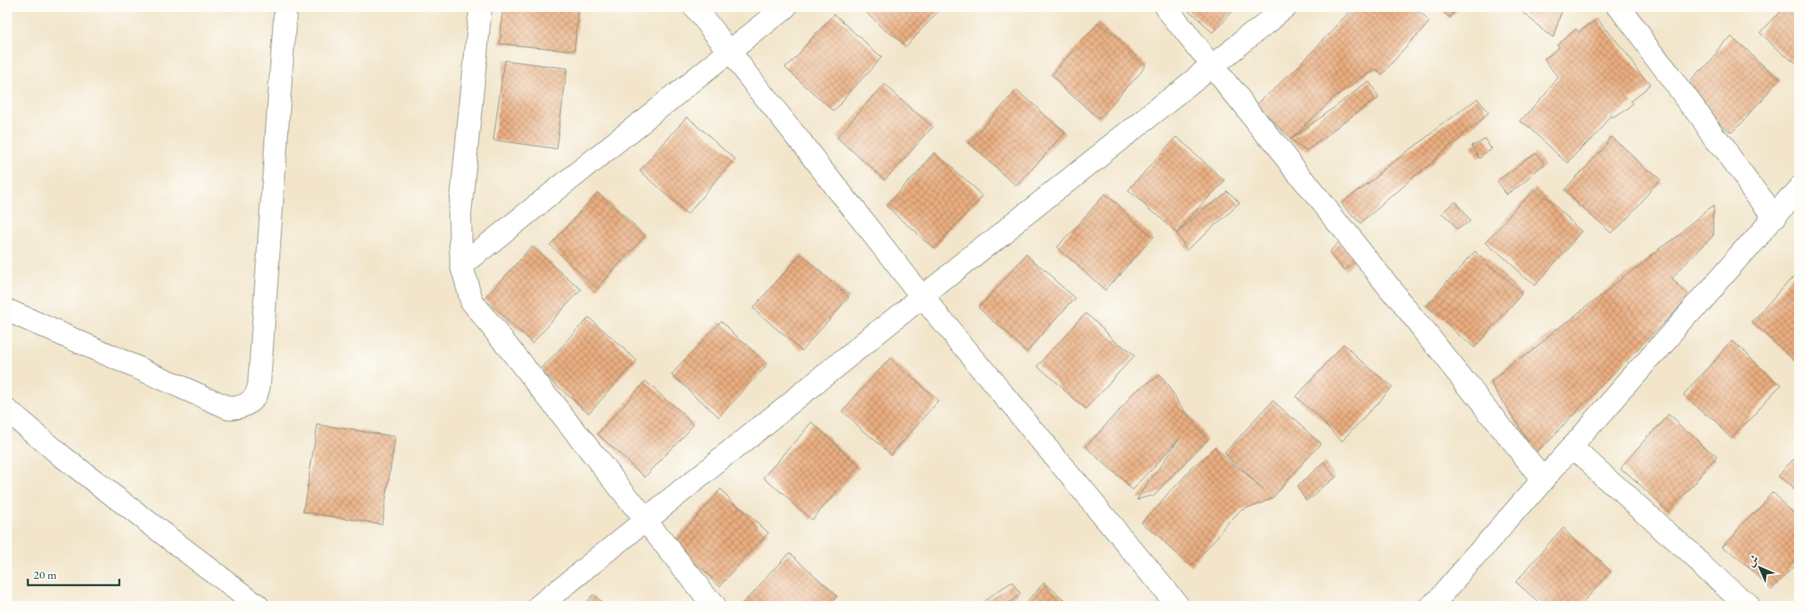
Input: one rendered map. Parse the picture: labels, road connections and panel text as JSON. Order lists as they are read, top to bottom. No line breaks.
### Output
{"scale_bar":"20 m","north":"top left"}
